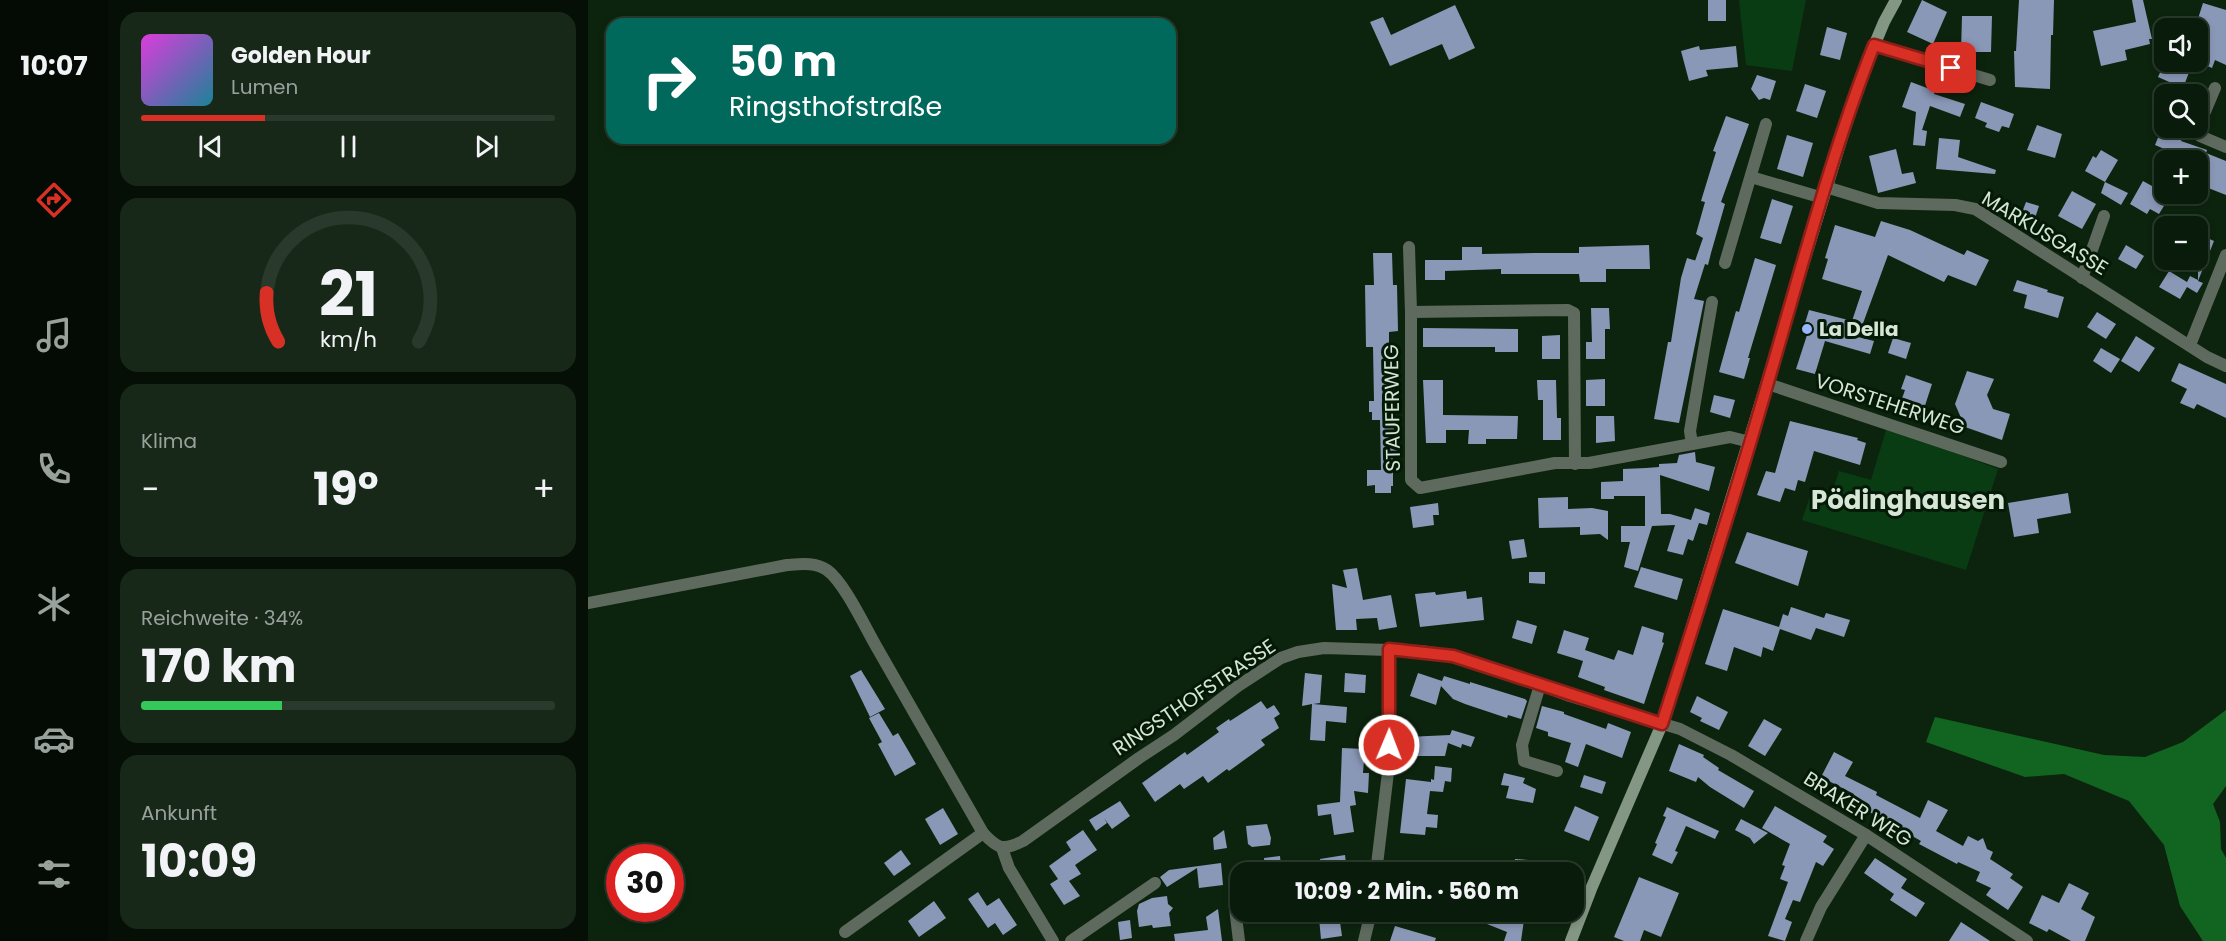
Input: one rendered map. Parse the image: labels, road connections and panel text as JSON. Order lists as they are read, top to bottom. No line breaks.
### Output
{"streets":{"street":["MARKUSGASSE","VORSTEHERWEG","STAUFERWEG","RINGSTHOFSTRASSE","BRAKER WEG"]},"crossings":[["RINGSTHOFSTRASSE","BRAKER WEG"]],"districts":["Pödinghausen"],"places":["La Della"],"page":{"tabs":"10:07","map_buttons":["+","−"],"turn":["50 m","Ringsthofstraße"],"song":["Golden Hour","Lumen"],"tile":["Klima",["Reichweite · 34%","170 km"],["Ankunft","10:09"]],"heat":["−","19°","+"],"limit":"30","trip":"10:09 · 2 Min. · 560 m","gauge":["21","km/h"]}}
